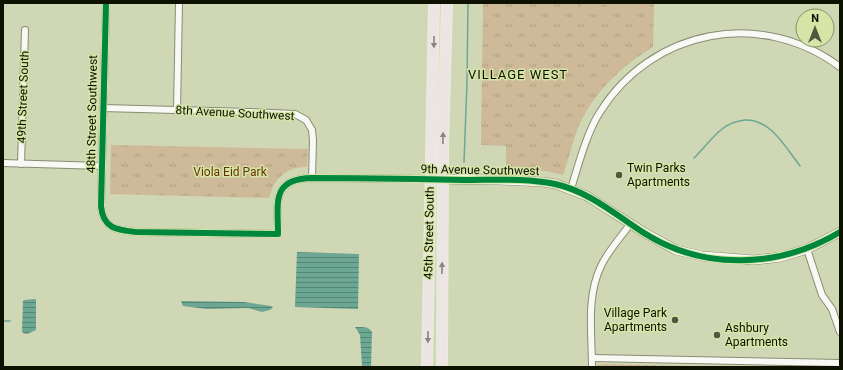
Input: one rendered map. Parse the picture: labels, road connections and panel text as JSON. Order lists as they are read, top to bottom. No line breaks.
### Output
{"streets":{"main road":["45th Street South"],"street":["49th Street South","8th Avenue Southwest","48th Street Southwest","9th Avenue Southwest"]},"crossings":[["8th Avenue Southwest","48th Street Southwest"],["8th Avenue Southwest","9th Avenue Southwest"],["48th Street Southwest","9th Avenue Southwest"],["9th Avenue Southwest","45th Street South"]],"districts":["VILLAGE WEST"],"parks":["Viola Eid Park"],"places":["Twin Parks Apartments","Village Park Apartments","Ashbury Apartments"],"north":"top"}
